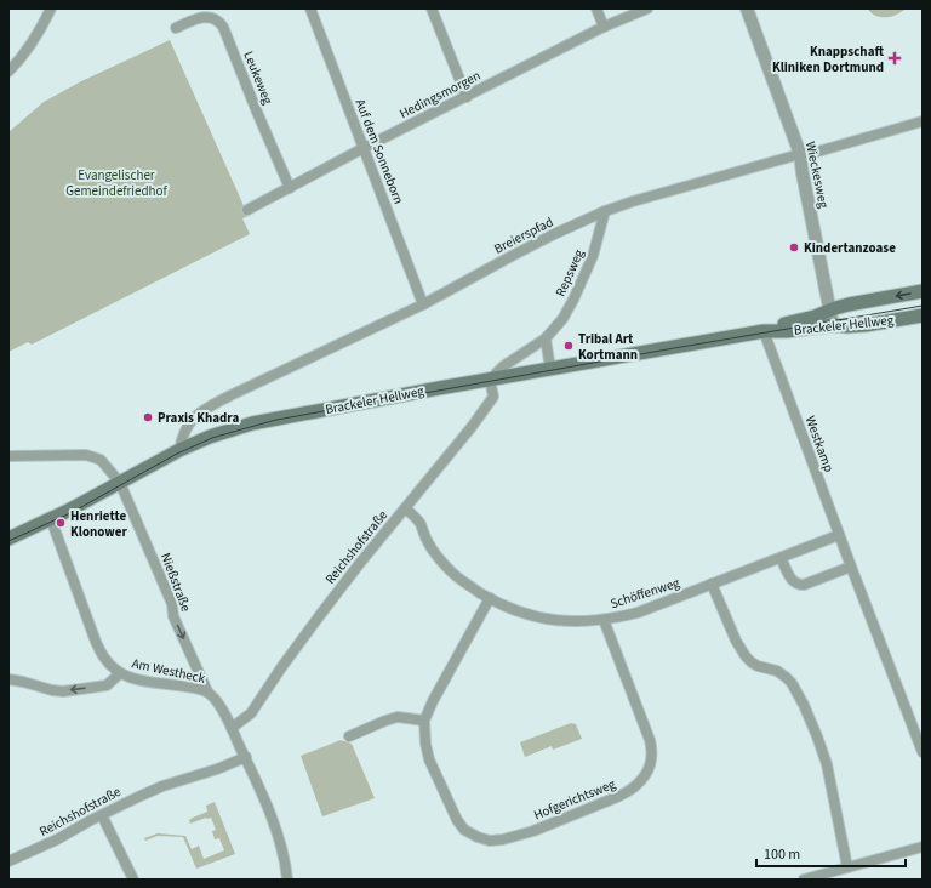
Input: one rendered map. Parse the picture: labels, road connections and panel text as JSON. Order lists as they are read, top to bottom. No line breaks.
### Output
{"streets":{"main road":["Brackeler Hellweg"],"street":["Leukeweg","Hedingsmorgen","Auf dem Sonneborn","Wieckesweg","Breierspfad","Repsweg","Westkamp","Reichshofstraße","Nießstraße","Schöffenweg","Am Westheck","Hofgerichtsweg"]},"crossings":[["Leukeweg","Hedingsmorgen"],["Hedingsmorgen","Auf dem Sonneborn"],["Auf dem Sonneborn","Breierspfad"],["Wieckesweg","Breierspfad"],["Wieckesweg","Brackeler Hellweg"],["Breierspfad","Repsweg"],["Breierspfad","Brackeler Hellweg"],["Repsweg","Brackeler Hellweg"],["Repsweg","Reichshofstraße"],["Brackeler Hellweg","Westkamp"],["Brackeler Hellweg","Reichshofstraße"],["Brackeler Hellweg","Nießstraße"],["Brackeler Hellweg","Am Westheck"],["Westkamp","Schöffenweg"],["Reichshofstraße","Schöffenweg"],["Reichshofstraße","Am Westheck"],["Nießstraße","Am Westheck"],["Schöffenweg","Hofgerichtsweg"]],"one_way":["Nießstraße"],"parks":["Evangelischer Gemeindefriedhof"],"places":{"health":["Knappschaft Kliniken Dortmund"],"other":["Kindertanzoase","Tribal Art Kortmann","Praxis Khadra","Henriette Klonower"]},"scale_bar":"100 m"}
